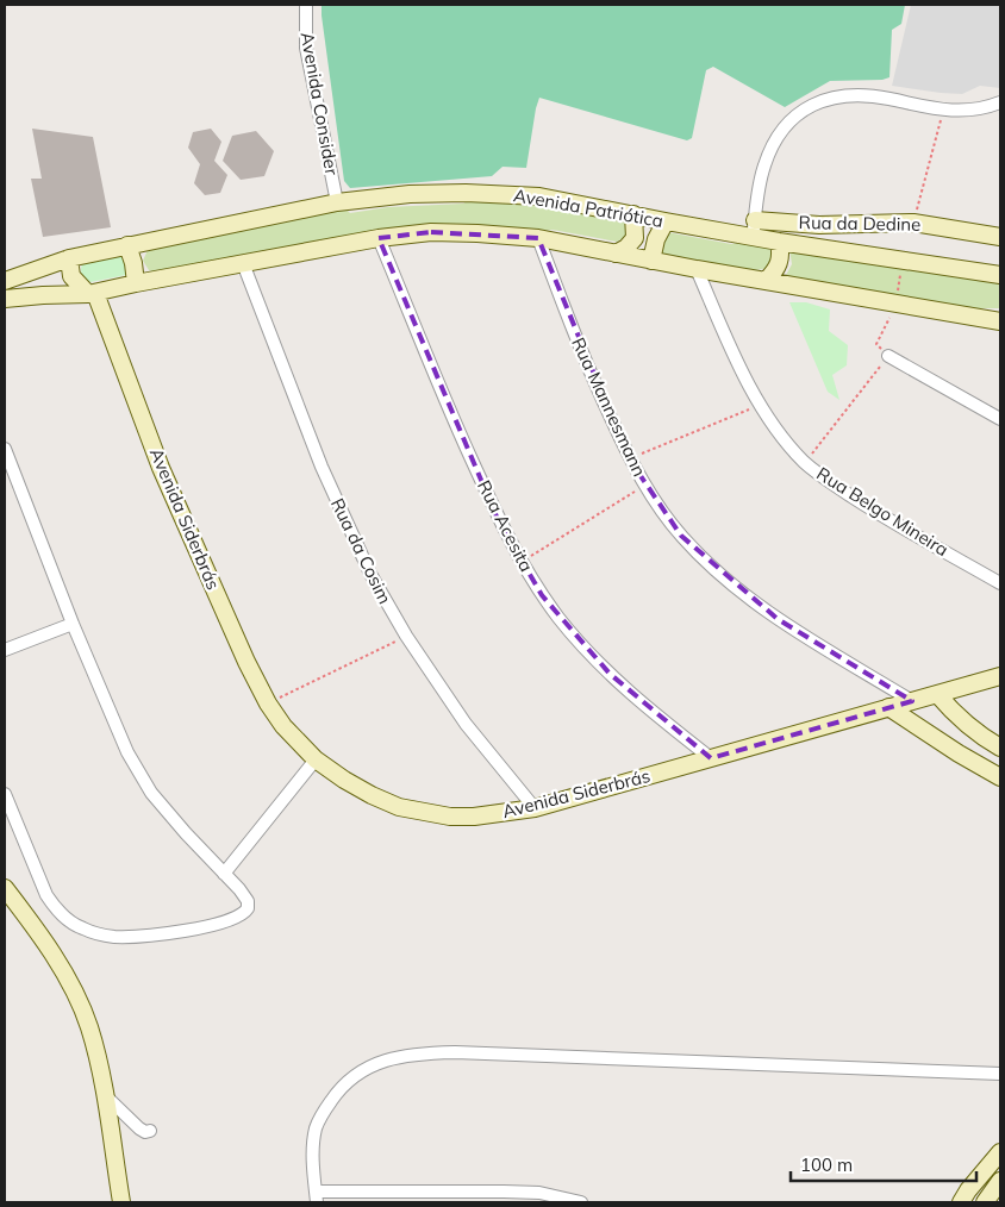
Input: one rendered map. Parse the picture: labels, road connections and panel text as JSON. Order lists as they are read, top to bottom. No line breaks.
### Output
{"streets":{"main road":["Avenida Patriótica","Rua da Dedine","Avenida Siderbrás"],"street":["Avenida Consider","Rua Mannesmann","Rua Belgo Mineira","Rua Acesita","Rua da Cosim"]},"crossings":[["Avenida Consider","Avenida Patriótica"],["Avenida Patriótica","Rua da Dedine"],["Avenida Patriótica","Avenida Siderbrás"],["Rua Mannesmann","Avenida Siderbrás"],["Avenida Siderbrás","Rua Acesita"],["Avenida Siderbrás","Rua da Cosim"]],"scale_bar":"100 m"}
